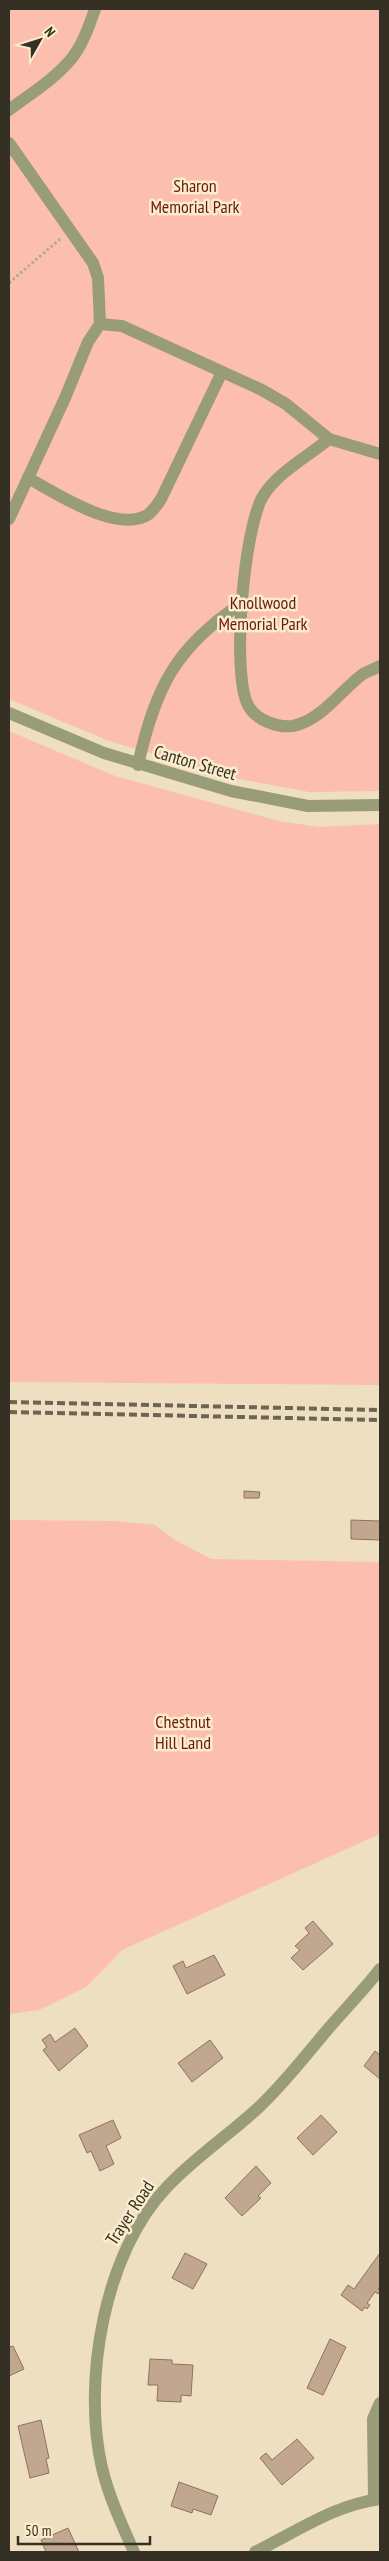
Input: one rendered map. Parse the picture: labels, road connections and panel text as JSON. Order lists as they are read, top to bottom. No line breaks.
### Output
{"streets":{"street":["Canton Street","Trayer Road"]},"parks":["Sharon Memorial Park","Knollwood Memorial Park","Chestnut Hill Land"],"scale_bar":"50 m","north":"top right"}
